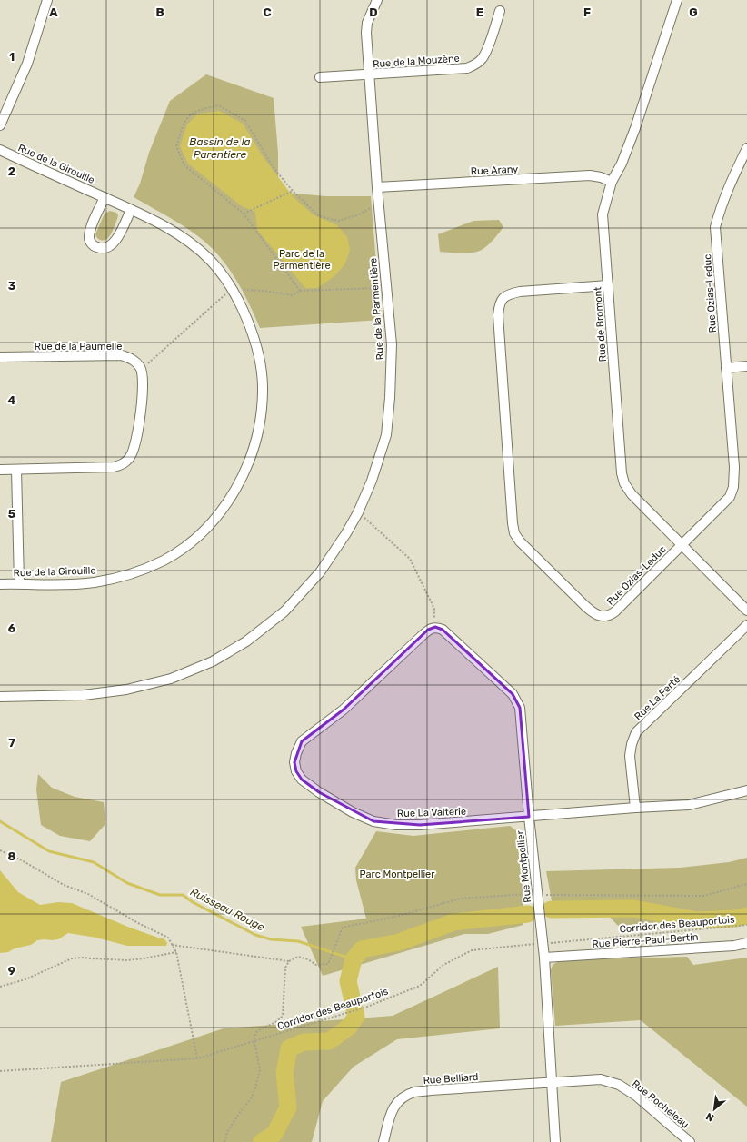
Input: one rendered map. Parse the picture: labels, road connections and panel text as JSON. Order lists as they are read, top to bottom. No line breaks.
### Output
{"streets":{"street":["Rue de la Mouzène","Rue de la Girouille","Rue Arany","Rue Ozias-Leduc","Rue de la Parmentière","Rue de Bromont","Rue de la Paumelle","Rue La Ferté","Rue La Valterie","Rue Montpellier","Rue Pierre-Paul-Bertin","Rue Belliard","Rue Rocheleau"],"path":["Corridor des Beauportois"]},"crossings":[["Rue de la Mouzène","Rue de la Parmentière"],["Rue Arany","Rue de la Parmentière"],["Rue Arany","Rue de Bromont"],["Rue Ozias-Leduc","Rue de Bromont"],["Rue La Ferté","Rue La Valterie"],["Rue La Valterie","Rue Montpellier"],["Rue Montpellier","Corridor des Beauportois"],["Rue Montpellier","Rue Pierre-Paul-Bertin"],["Rue Montpellier","Rue Belliard"],["Rue Montpellier","Rue Rocheleau"],["Rue Belliard","Rue Rocheleau"]],"water":["Bassin de la Parentiere","Ruisseau Rouge"],"parks":["Parc de la Parmentière","Parc Montpellier"],"north":"bottom left","grid":{"columns":["A","B","C","D","E","F","G"],"rows":["1","2","3","4","5","6","7","8","9"]}}
